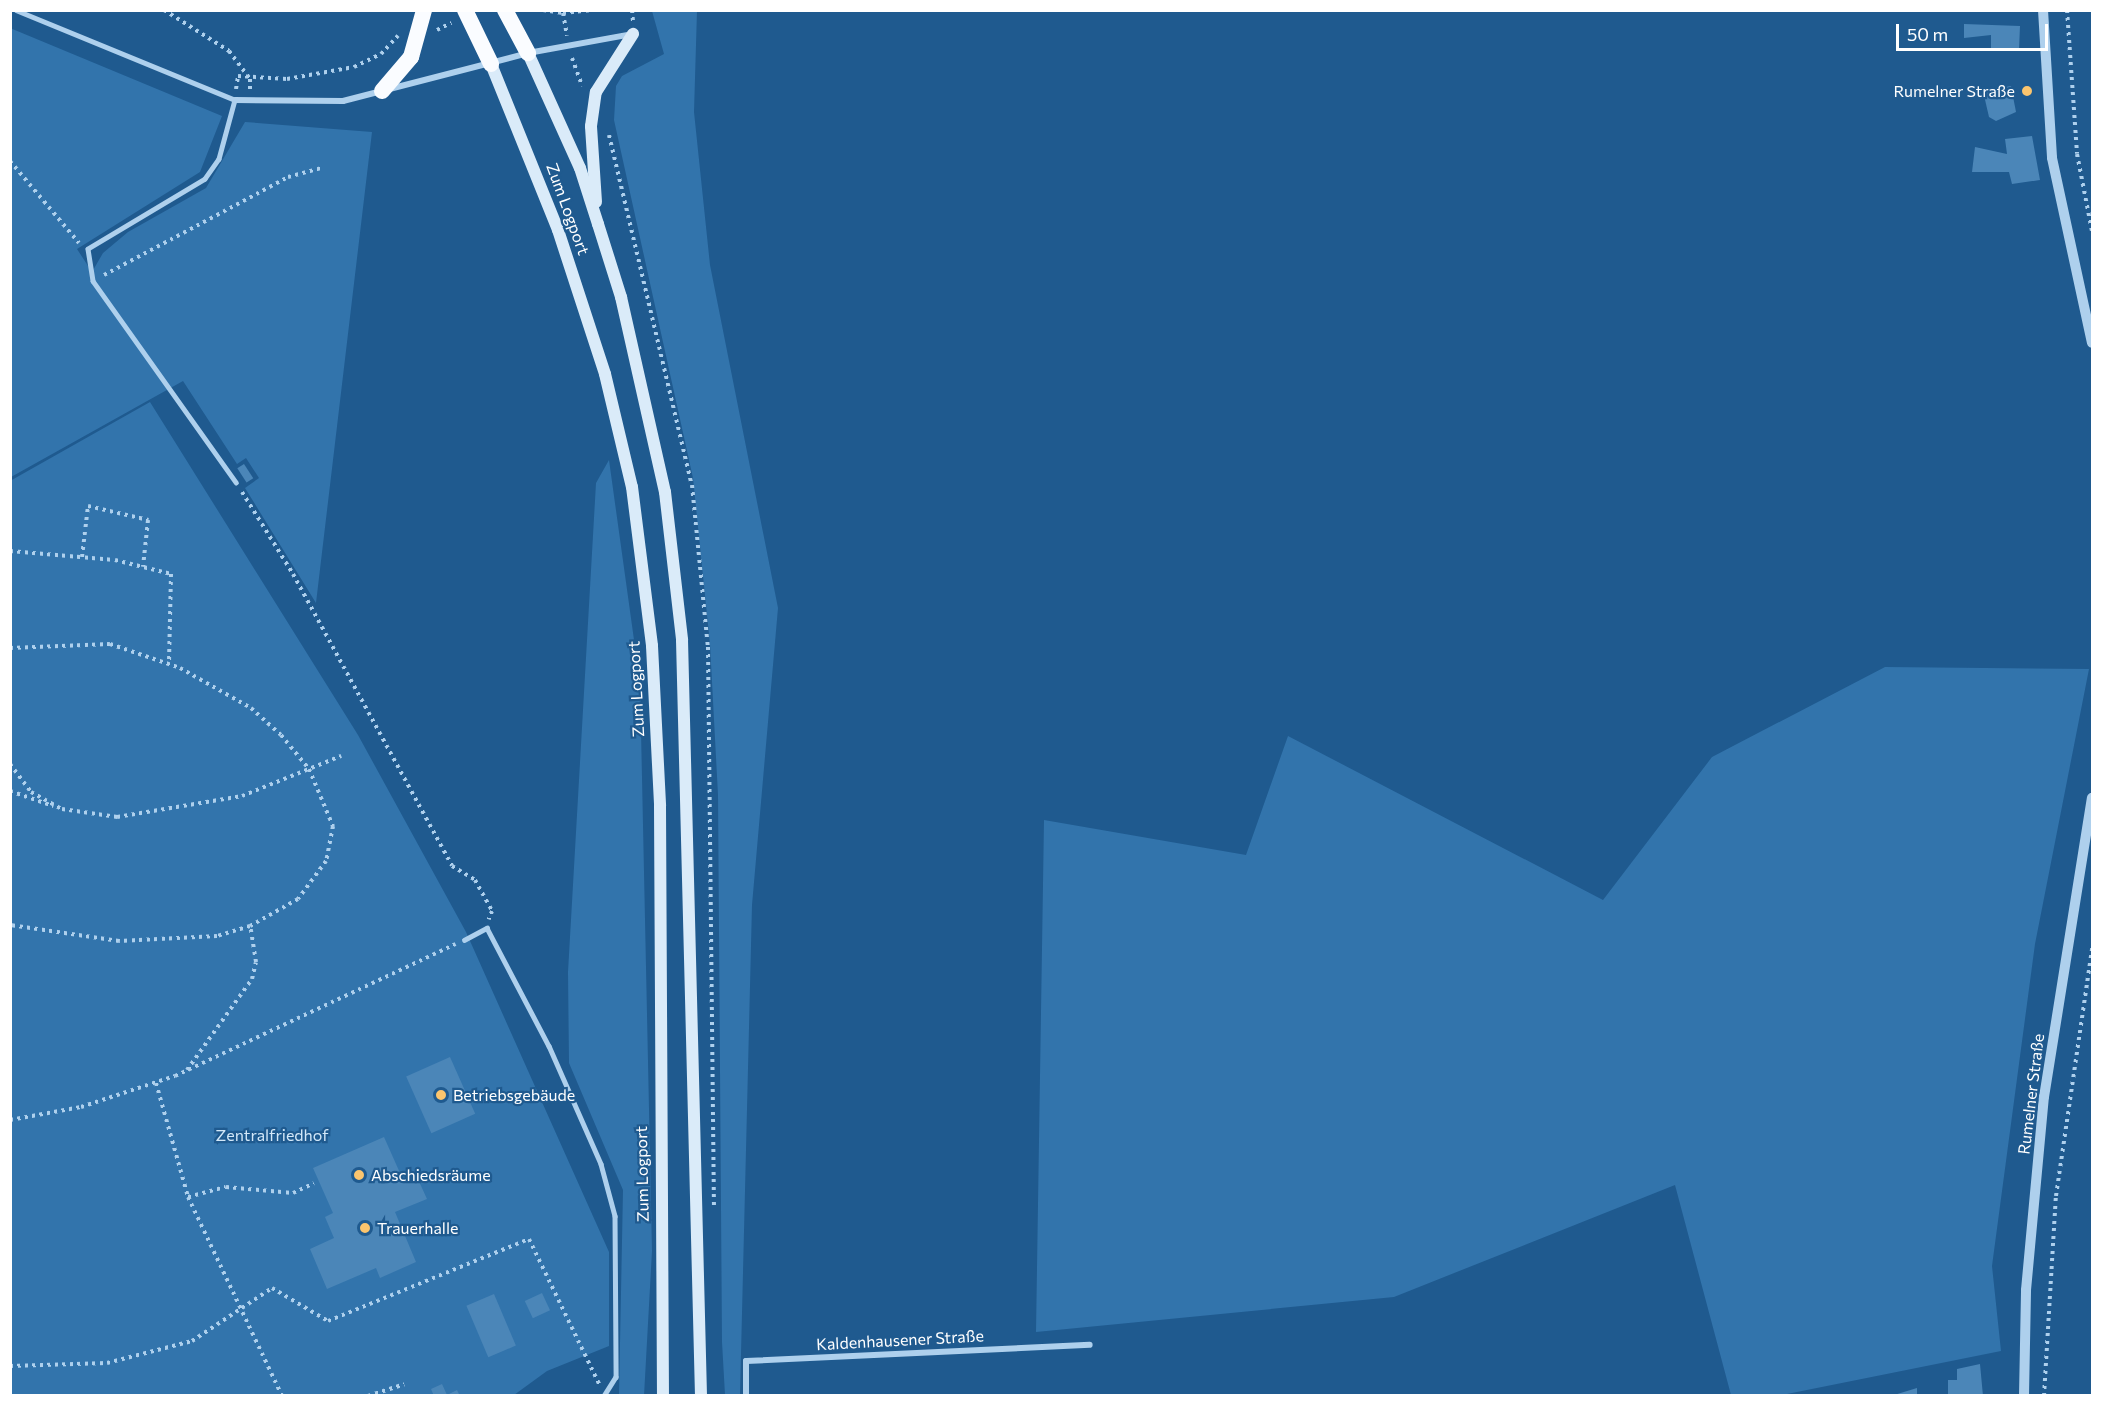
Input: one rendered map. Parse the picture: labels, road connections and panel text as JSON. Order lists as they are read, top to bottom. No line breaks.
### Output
{"streets":{"highway":["Zum Logport"],"street":["Rumelner Straße","Kaldenhausener Straße"]},"parks":["Zentralfriedhof"],"places":["Rumelner Straße","Betriebsgebäude","Abschiedsräume","Trauerhalle"],"scale_bar":"50 m"}
